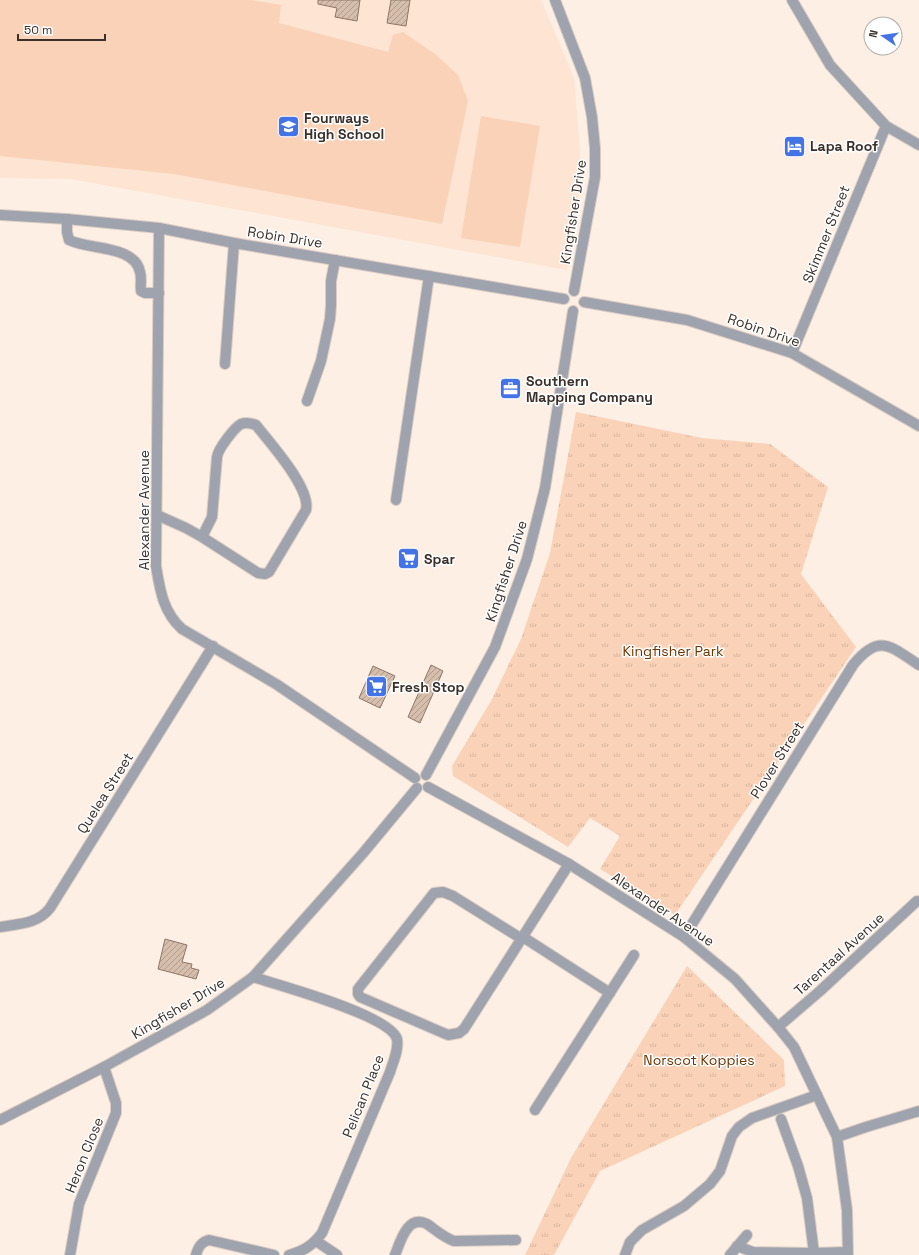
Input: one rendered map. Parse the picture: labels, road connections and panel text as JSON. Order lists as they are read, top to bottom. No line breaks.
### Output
{"streets":{"street":["Kingfisher Drive","Skimmer Street","Robin Drive","Alexander Avenue","Plover Street","Quelea Street","Tarentaal Avenue","Pelican Place","Heron Close"]},"crossings":[["Kingfisher Drive","Robin Drive"],["Kingfisher Drive","Alexander Avenue"],["Kingfisher Drive","Pelican Place"],["Kingfisher Drive","Heron Close"],["Skimmer Street","Robin Drive"],["Robin Drive","Alexander Avenue"],["Alexander Avenue","Plover Street"],["Alexander Avenue","Quelea Street"],["Alexander Avenue","Tarentaal Avenue"]],"parks":["Kingfisher Park","Norscot Koppies"],"places":{"school or university":["Fourways High School"],"hotel":["Lapa Roof"],"office":["Southern Mapping Company"],"supermarket":["Spar","Fresh Stop"]},"scale_bar":"50 m","north":"left"}
